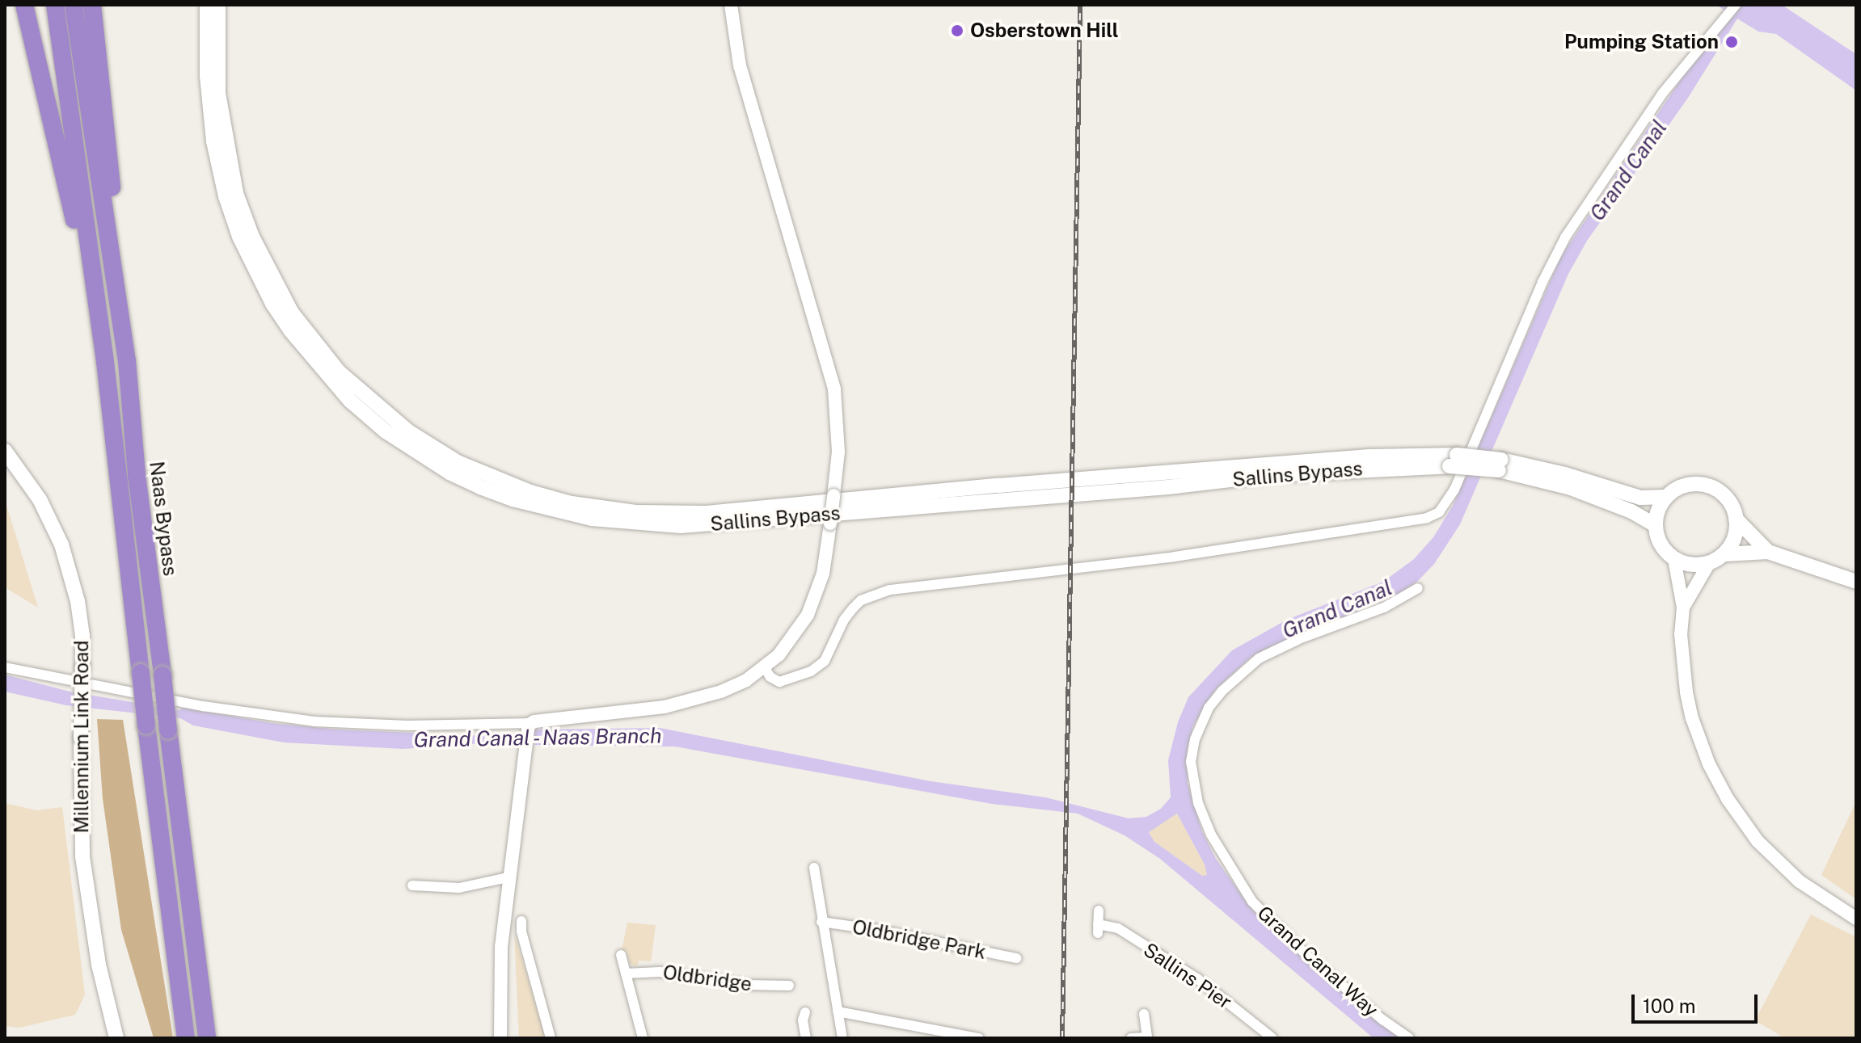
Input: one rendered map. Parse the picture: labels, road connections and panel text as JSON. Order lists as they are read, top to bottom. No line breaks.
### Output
{"streets":{"highway":["Naas Bypass"],"main road":["Sallins Bypass","Millennium Link Road"],"street":["Oldbridge Park","Grand Canal Way","Sallins Pier","Oldbridge"]},"water":["Grand Canal","Grand Canal - Naas Branch"],"places":["Osberstown Hill","Pumping Station"],"scale_bar":"100 m"}
